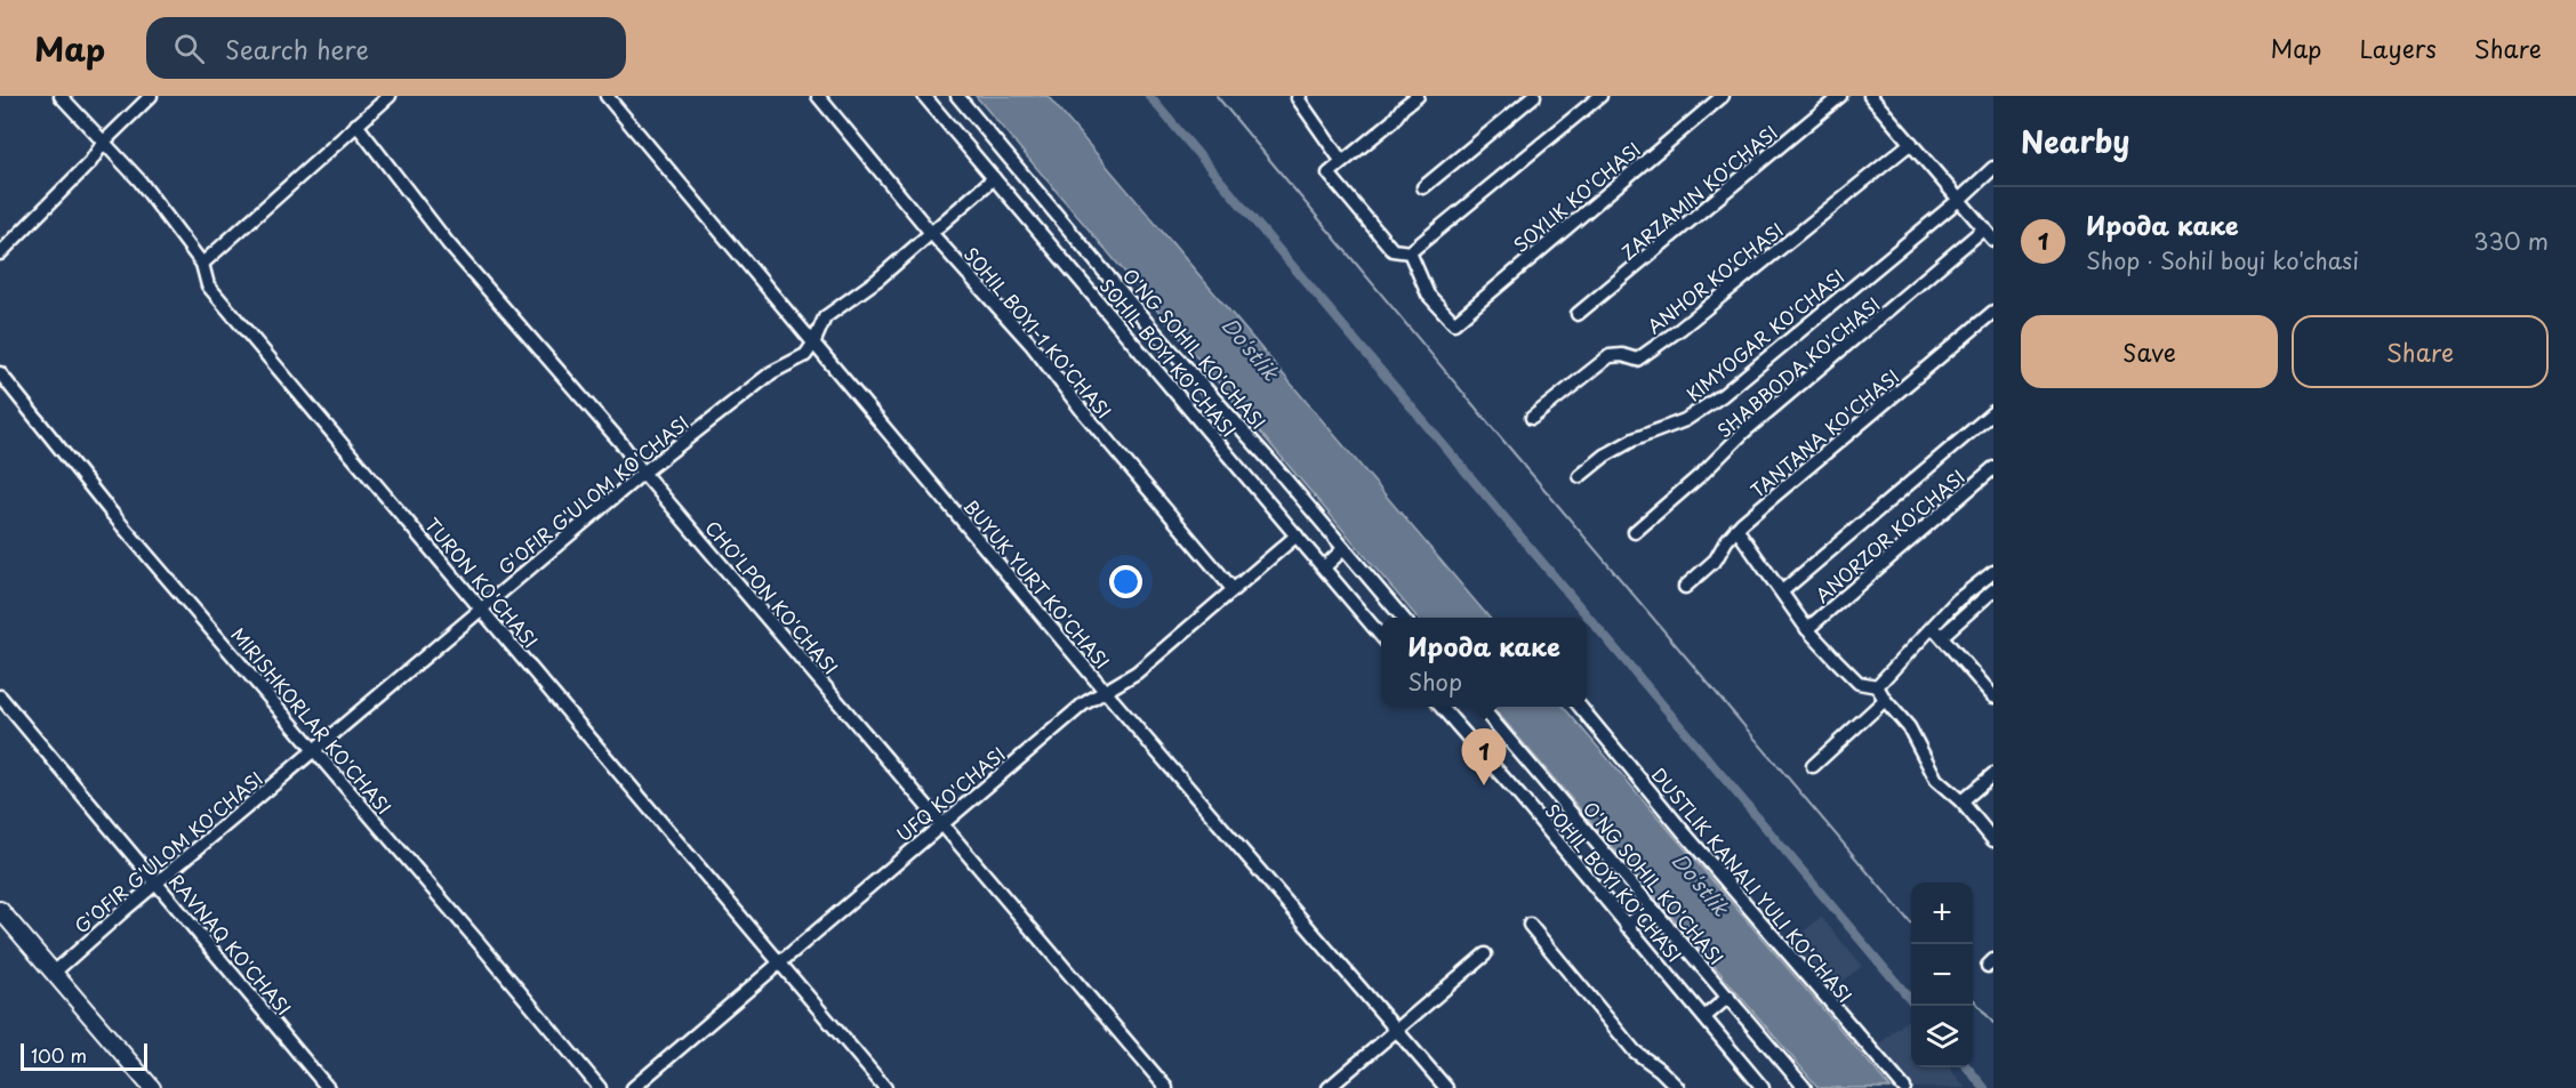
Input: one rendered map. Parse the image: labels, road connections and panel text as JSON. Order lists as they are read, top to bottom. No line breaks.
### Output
{"streets":{"street":["ZARZAMIN KO'CHASI","SOYLIK KO'CHASI","ANHOR KO'CHASI","SOHIL BOYI-1 KO'CHASI","KIMYOGAR KO'CHASI","O'NG SOHIL KO'CHASI","SOHIL BOYI KO'CHASI","SHABBODA KO'CHASI","TANTANA KO'CHASI","G'OFIR G'ULOM KO'CHASI","ANORZOR KO'CHASI","TURON KO'CHASI","BUYUK YURT KO'CHASI","CHO'LPON KO'CHASI","MIRISHKORLAR KO'CHASI","UFQ KO'CHASI","DUSTLIK KANALI YULI KO'CHASI","RAVNAQ KO'CHASI"]},"crossings":[["SOHIL BOYI-1 KO'CHASI","G'OFIR G'ULOM KO'CHASI"],["SOHIL BOYI-1 KO'CHASI","UFQ KO'CHASI"],["SOHIL BOYI KO'CHASI","G'OFIR G'ULOM KO'CHASI"],["SOHIL BOYI KO'CHASI","UFQ KO'CHASI"],["G'OFIR G'ULOM KO'CHASI","TURON KO'CHASI"],["G'OFIR G'ULOM KO'CHASI","BUYUK YURT KO'CHASI"],["G'OFIR G'ULOM KO'CHASI","CHO'LPON KO'CHASI"],["G'OFIR G'ULOM KO'CHASI","MIRISHKORLAR KO'CHASI"],["G'OFIR G'ULOM KO'CHASI","RAVNAQ KO'CHASI"],["TURON KO'CHASI","UFQ KO'CHASI"],["BUYUK YURT KO'CHASI","UFQ KO'CHASI"],["CHO'LPON KO'CHASI","UFQ KO'CHASI"]],"water":["Do'stlik"],"scale_bar":"100 m","page":{"header":"Map","search":"Search here","nav":["Map","Layers","Share"],"heading":"Nearby","list":[{"mark":"1","name":"Ирода каке","note":"Shop · Sohil boyi ko'chasi","value":"330 m"}],"buttons":["Save","Share"],"popup":["Ирода каке","Shop"],"pins":"1","map_buttons":["+","−"],"scale":"100 m"}}
